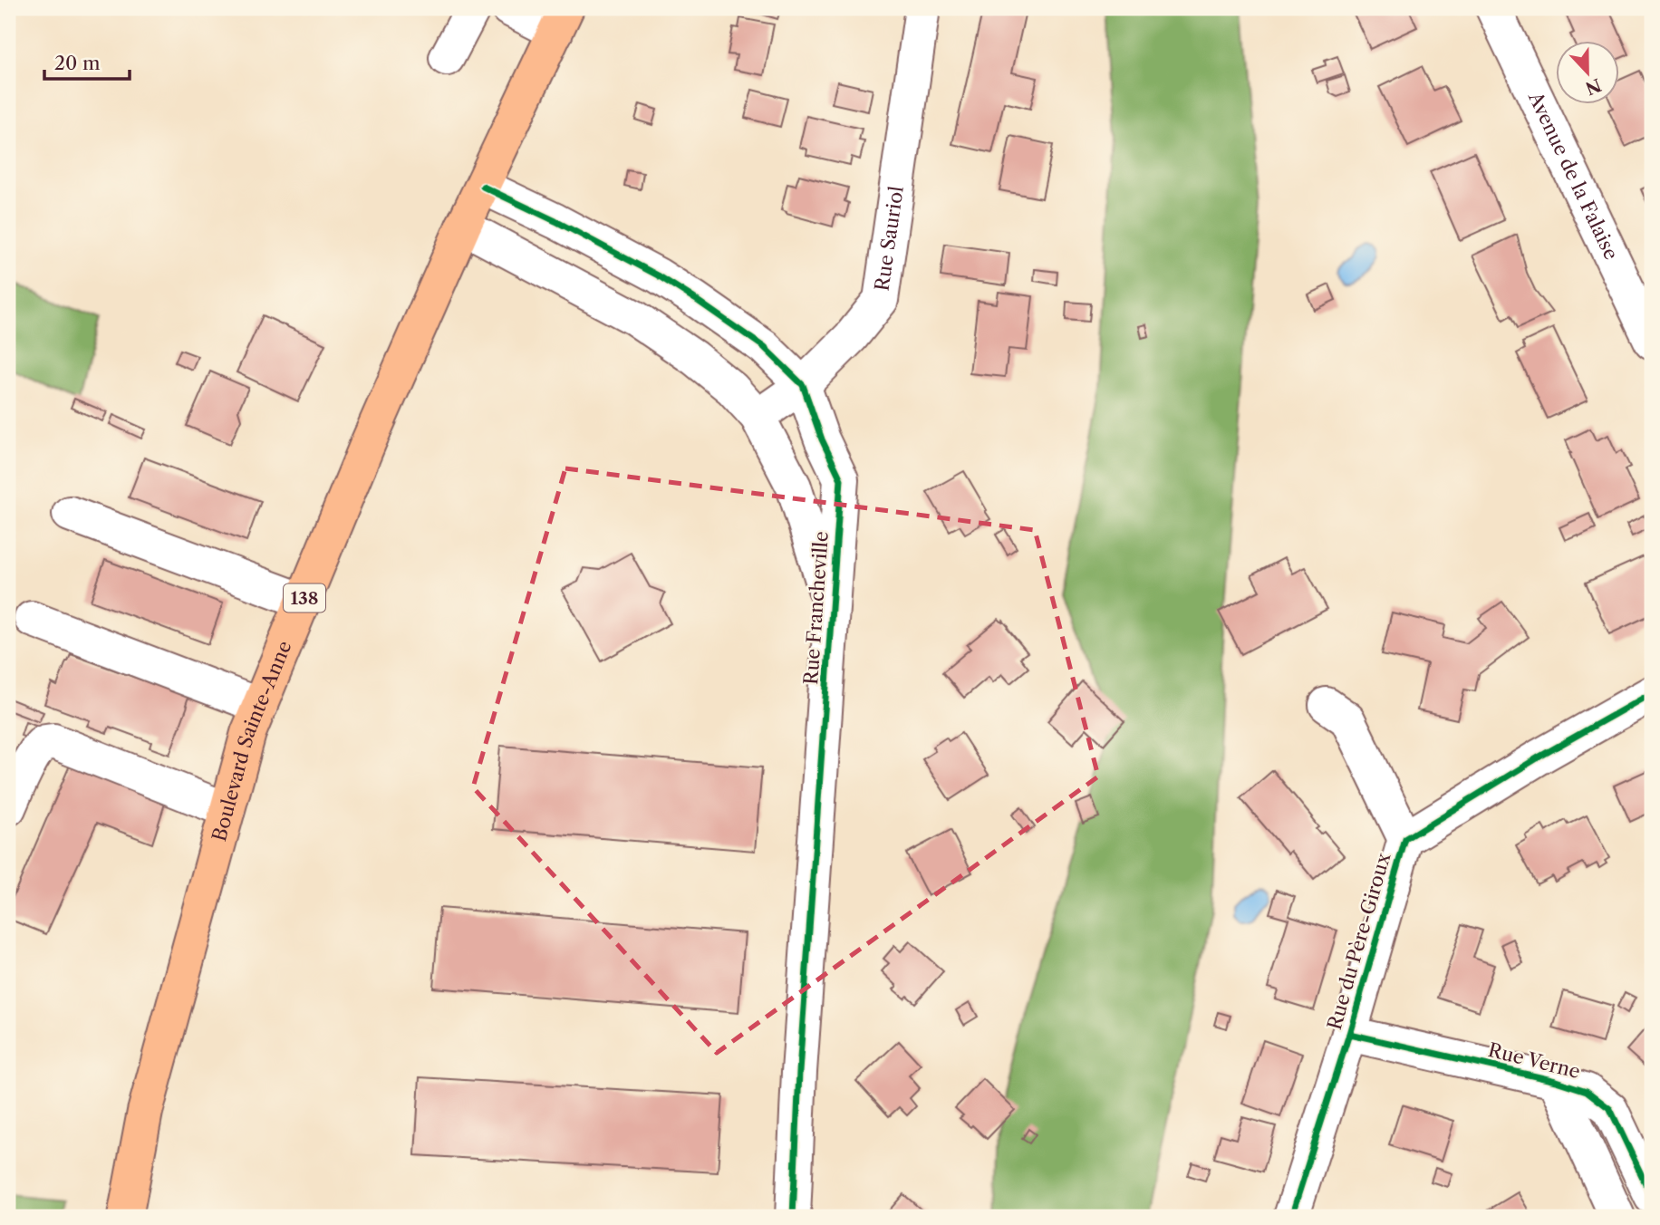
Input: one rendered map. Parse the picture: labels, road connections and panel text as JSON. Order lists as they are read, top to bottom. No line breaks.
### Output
{"streets":{"main road":["138","Boulevard Sainte-Anne"],"street":["Avenue de la Falaise","Rue Sauriol","Rue Francheville","Rue du Père-Giroux","Rue Verne"]},"crossings":[["Rue Sauriol","Rue Francheville"],["Rue Francheville","Boulevard Sainte-Anne"],["Rue du Père-Giroux","Rue Verne"]],"scale_bar":"20 m","north":"bottom"}
